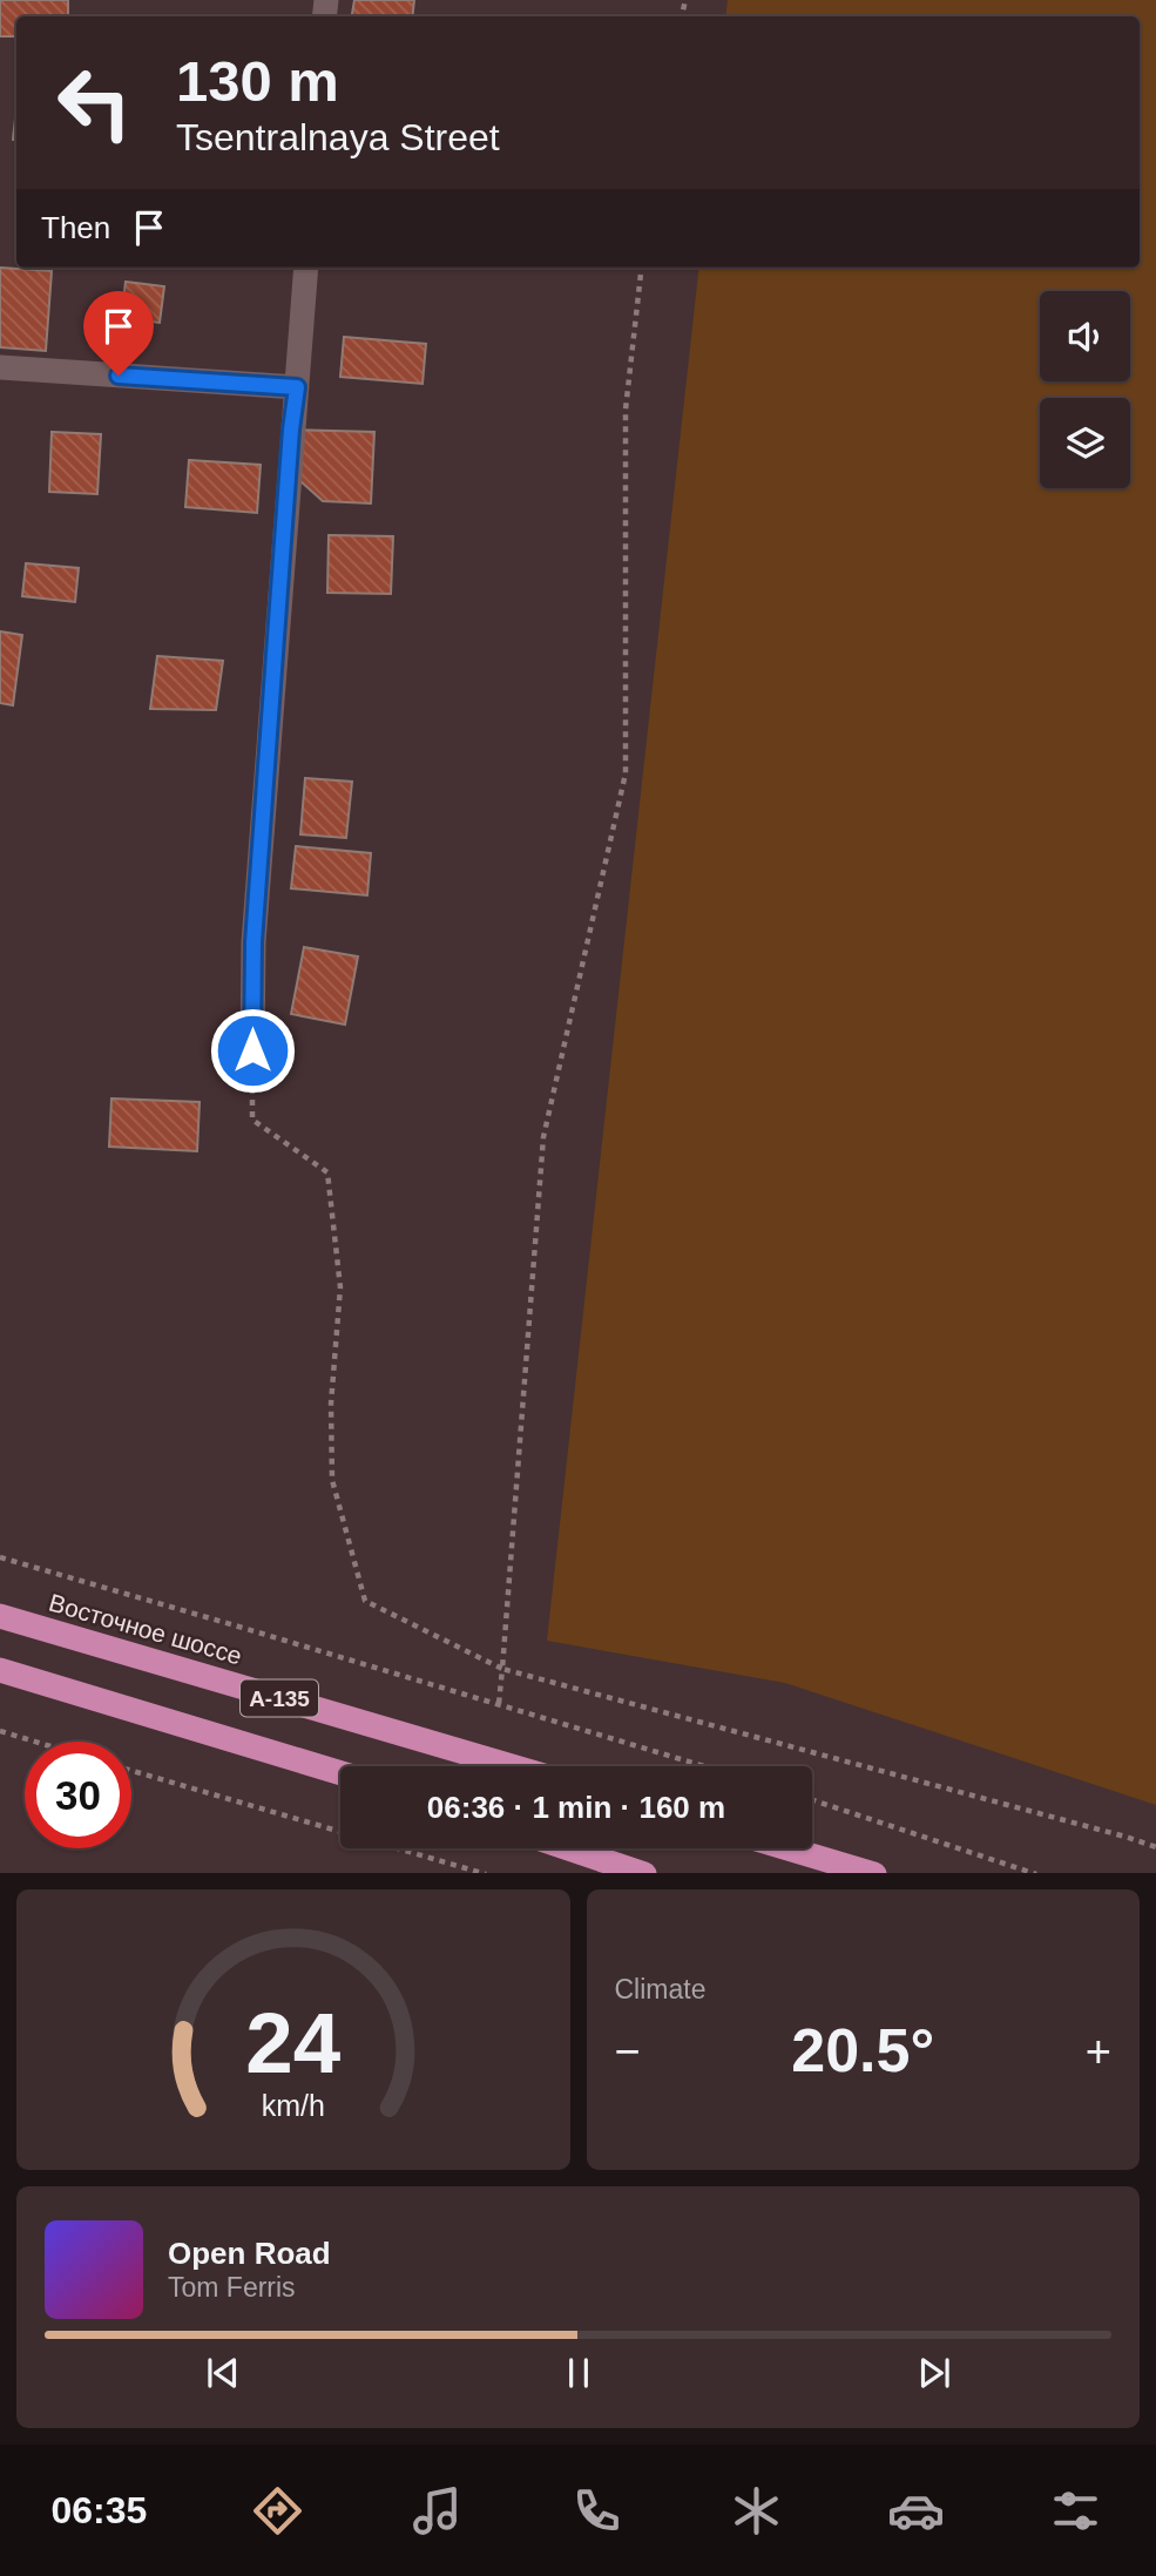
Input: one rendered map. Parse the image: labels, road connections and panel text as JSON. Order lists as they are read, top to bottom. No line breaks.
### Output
{"streets":{"highway":["Восточное шоссе","А-135"]},"page":{"turn":["130 m","Tsentralnaya Street"],"then":"Then","limit":"30","trip":"06:36 · 1 min · 160 m","tile":"Climate","heat":["−","20.5°","+"],"song":["Open Road","Tom Ferris"],"tabs":"06:35","gauge":["24","km/h"]}}
